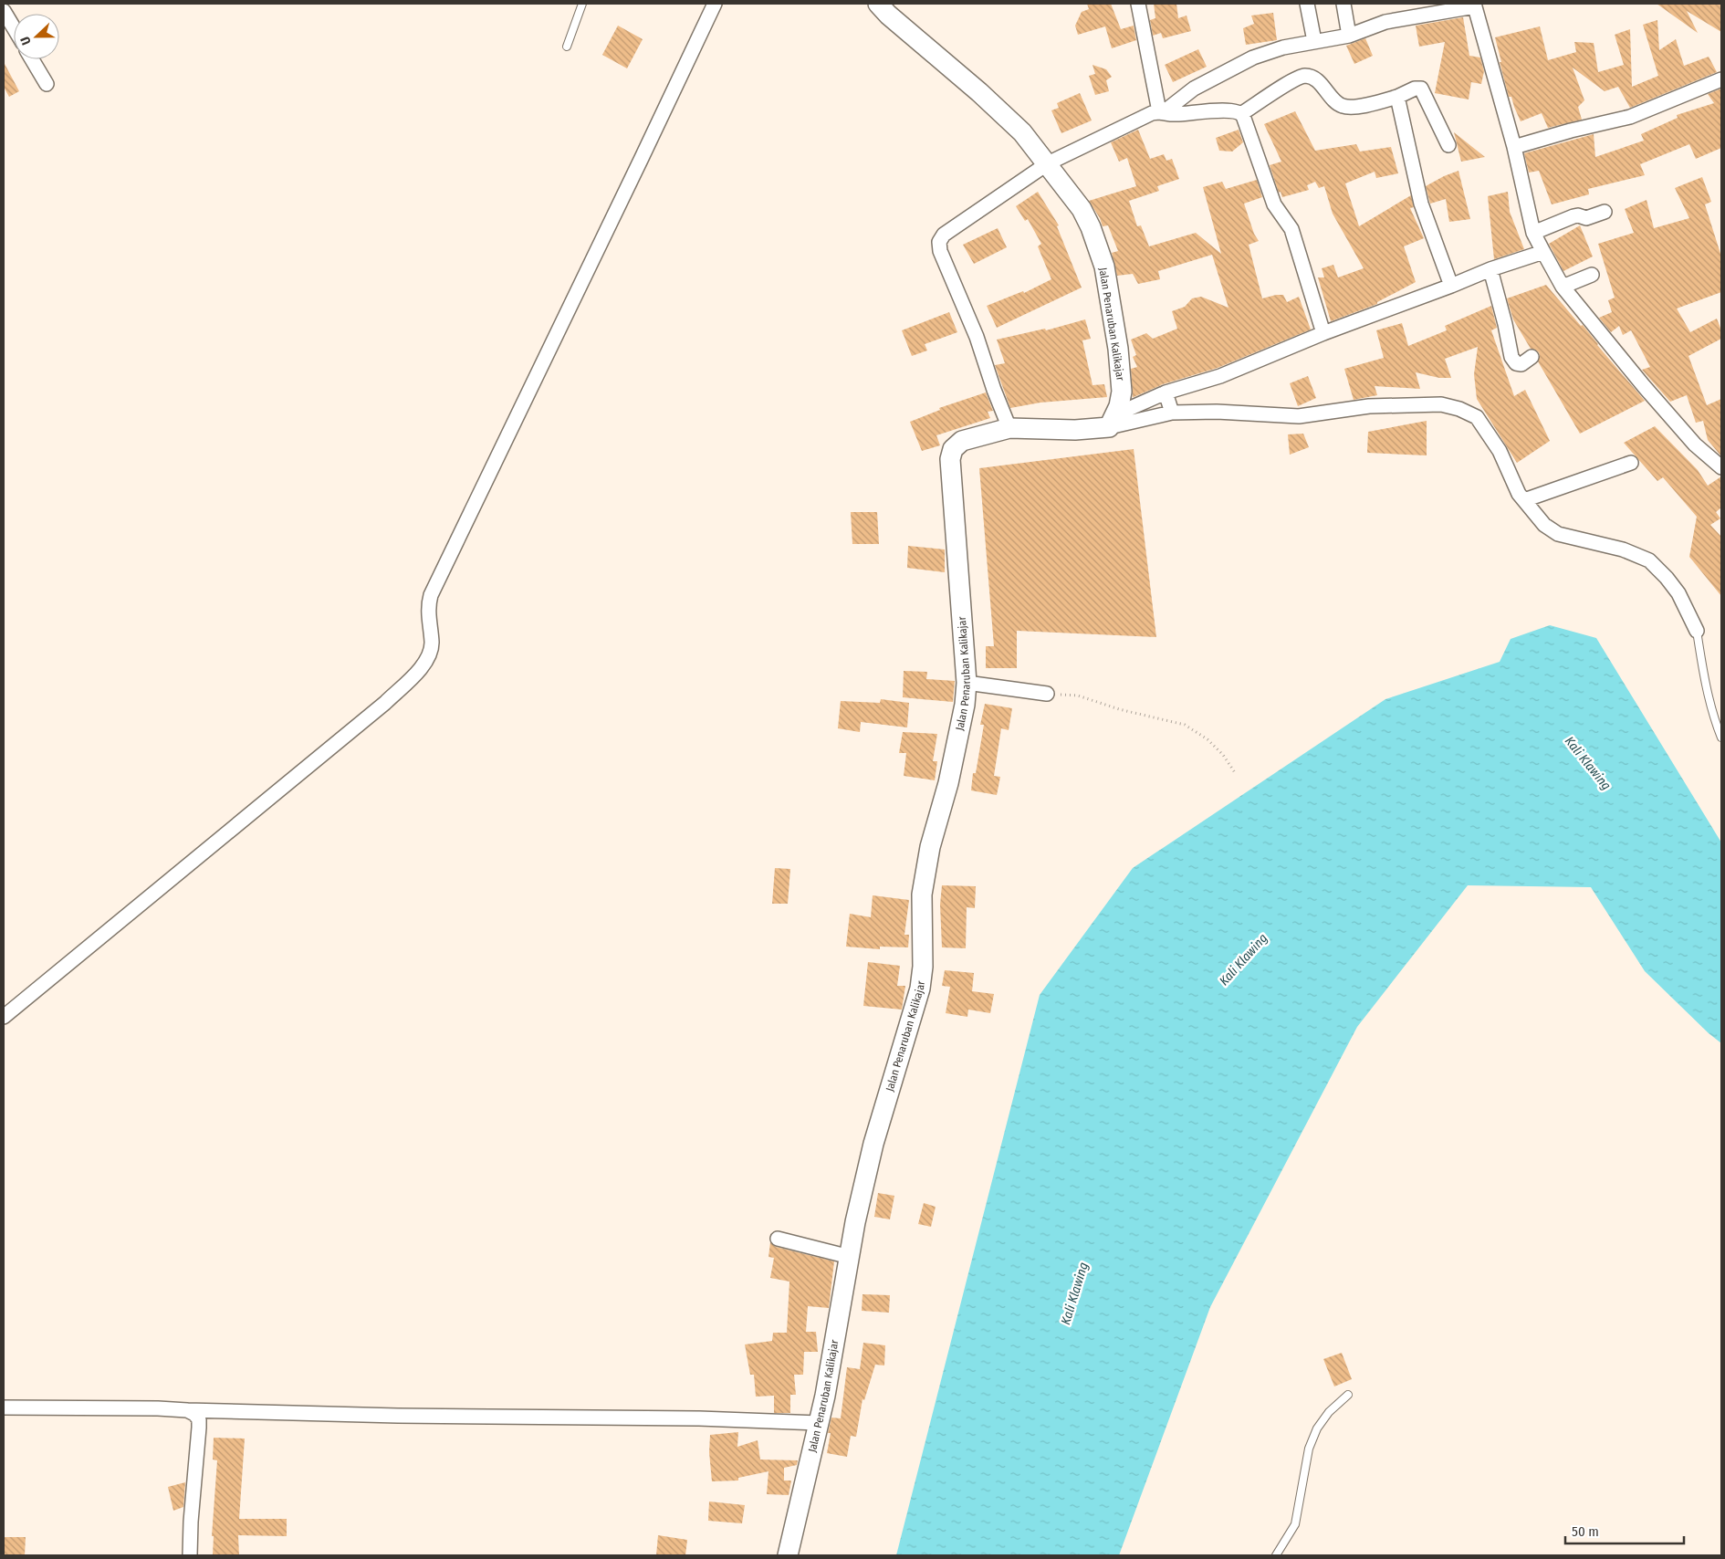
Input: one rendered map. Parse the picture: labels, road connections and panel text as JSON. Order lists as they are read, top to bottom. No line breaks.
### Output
{"streets":{"street":["Jalan Penaruban Kalikajar"]},"water":["Kali Klawing"],"scale_bar":"50 m","north":"left"}
